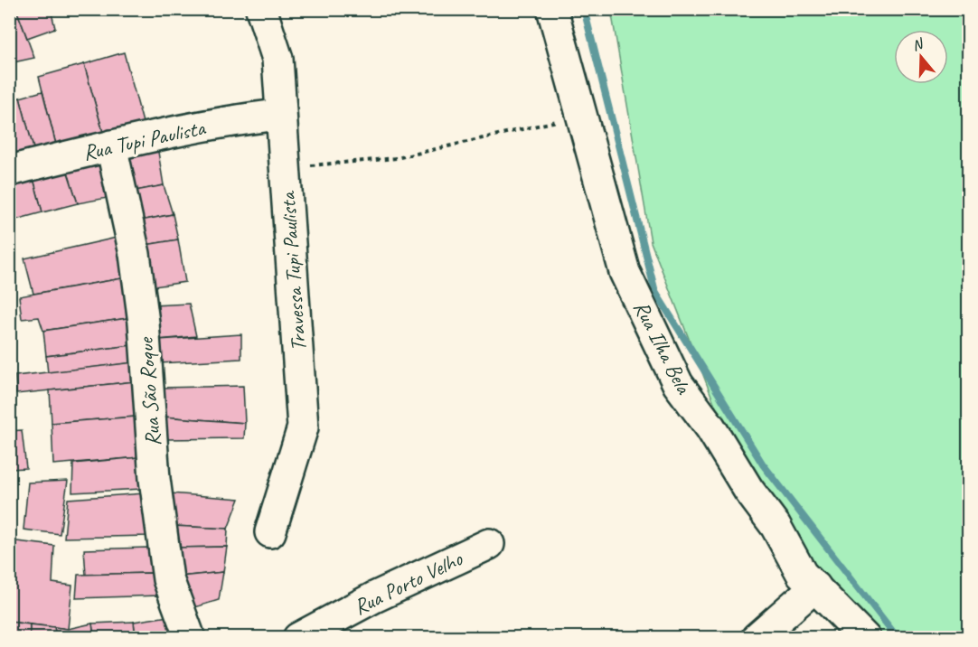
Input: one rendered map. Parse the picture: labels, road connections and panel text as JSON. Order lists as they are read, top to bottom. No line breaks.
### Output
{"streets":{"street":["Rua Tupi Paulista","Travessa Tupi Paulista","Rua Ilha Bela","Rua São Roque","Rua Porto Velho"]},"crossings":[["Rua Tupi Paulista","Travessa Tupi Paulista"],["Rua Tupi Paulista","Rua São Roque"]],"north":"top"}
